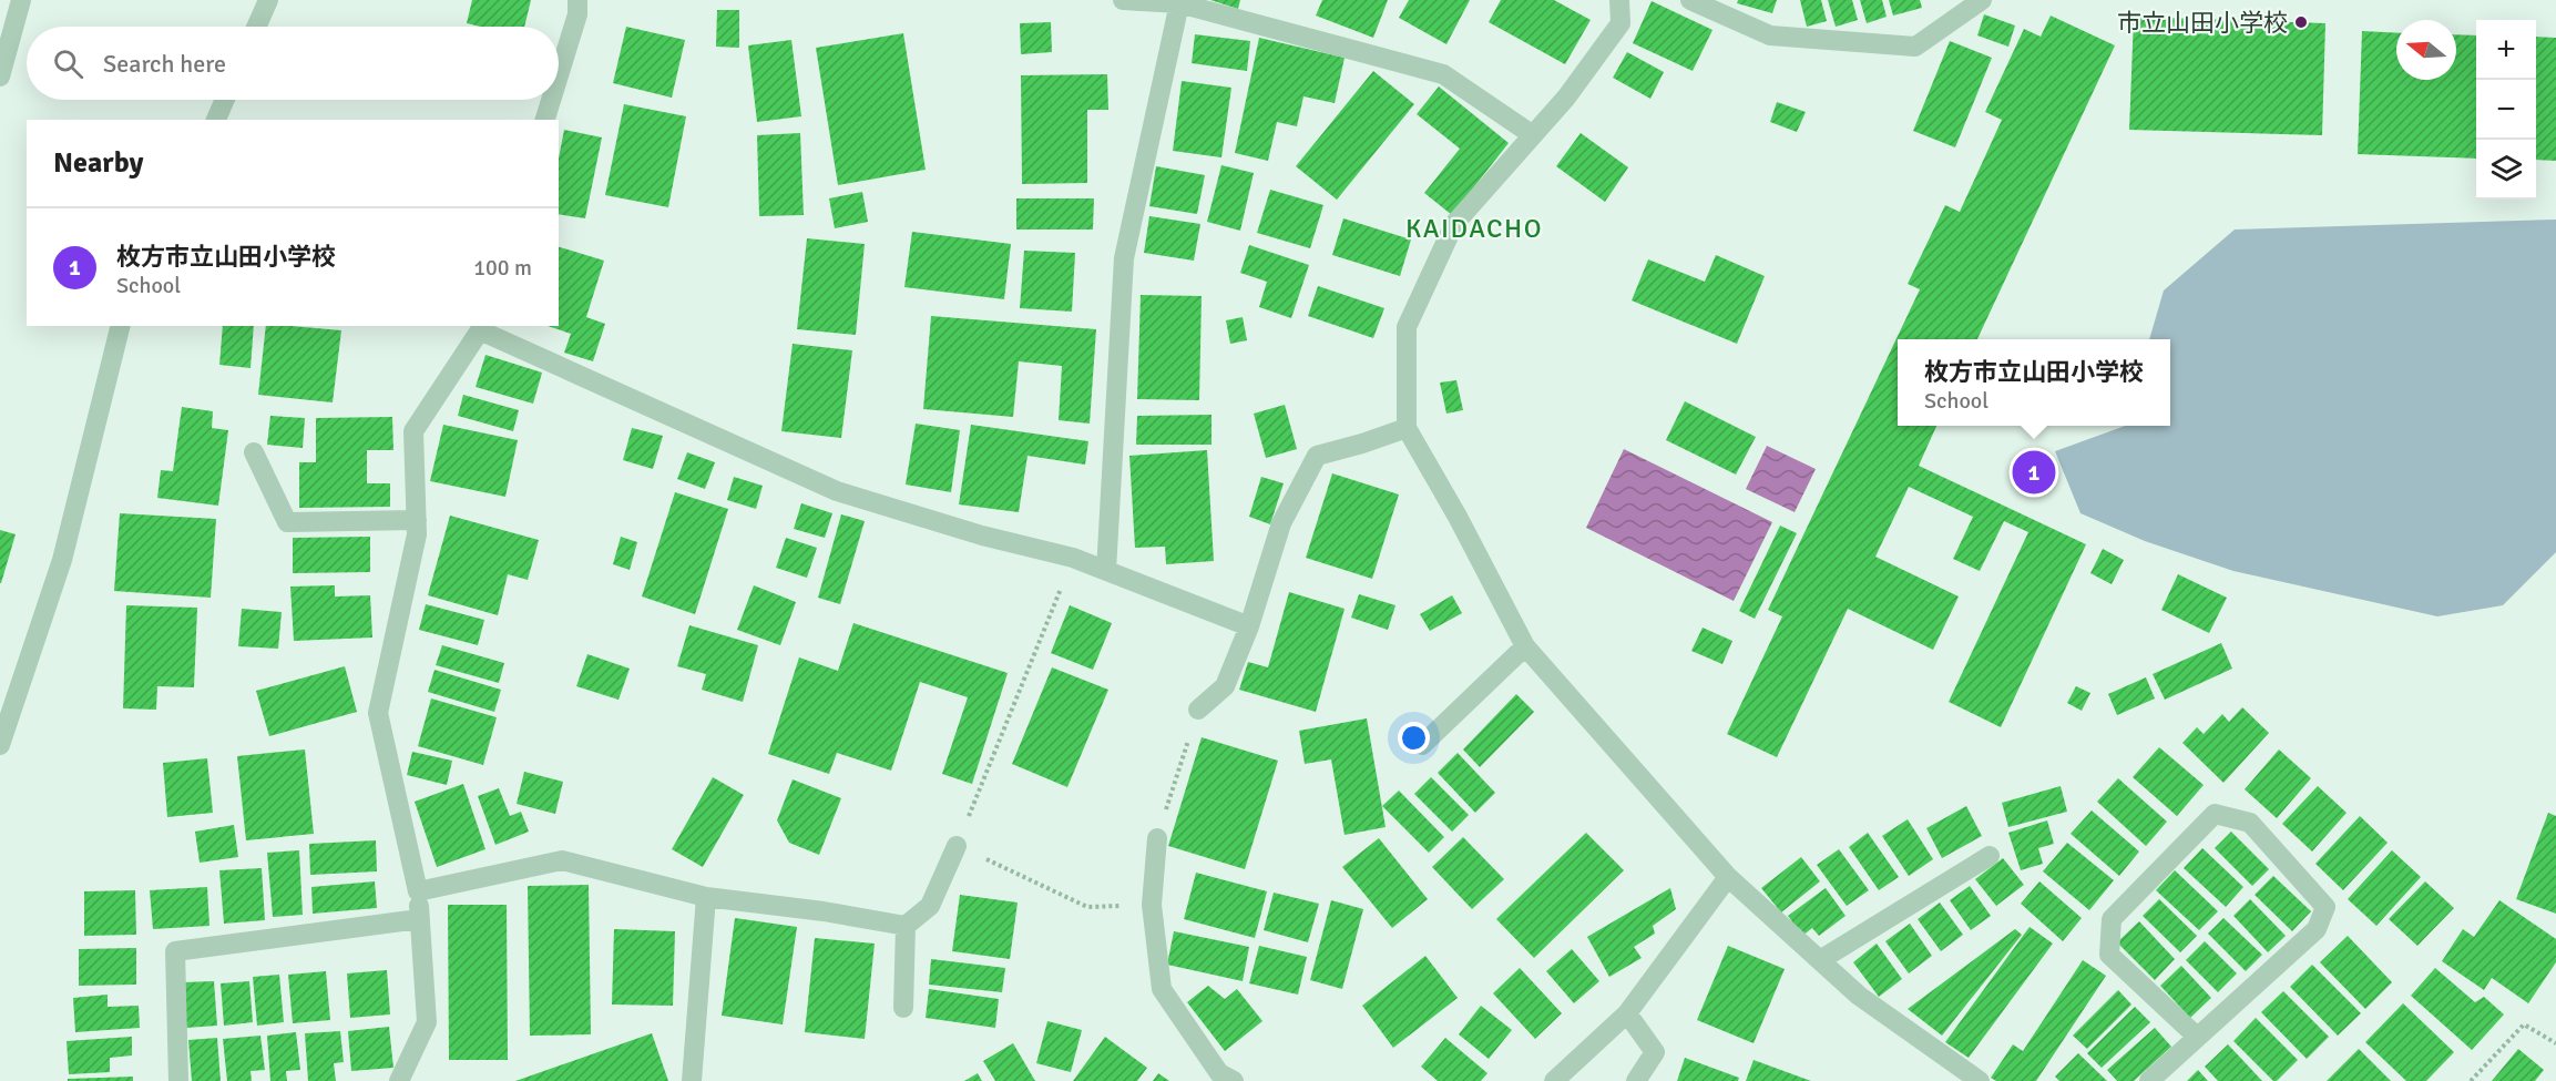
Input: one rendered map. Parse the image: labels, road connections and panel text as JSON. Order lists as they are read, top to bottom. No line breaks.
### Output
{"districts":["KAIDACHO"],"places":["市立山田小学校"],"north":"left","page":{"map_buttons":["+","−"],"search":"Search here","heading":"Nearby","list":[{"mark":"1","name":"枚方市立山田小学校","note":"School","value":"100 m"}],"popup":["枚方市立山田小学校","School"],"pins":"1"}}
